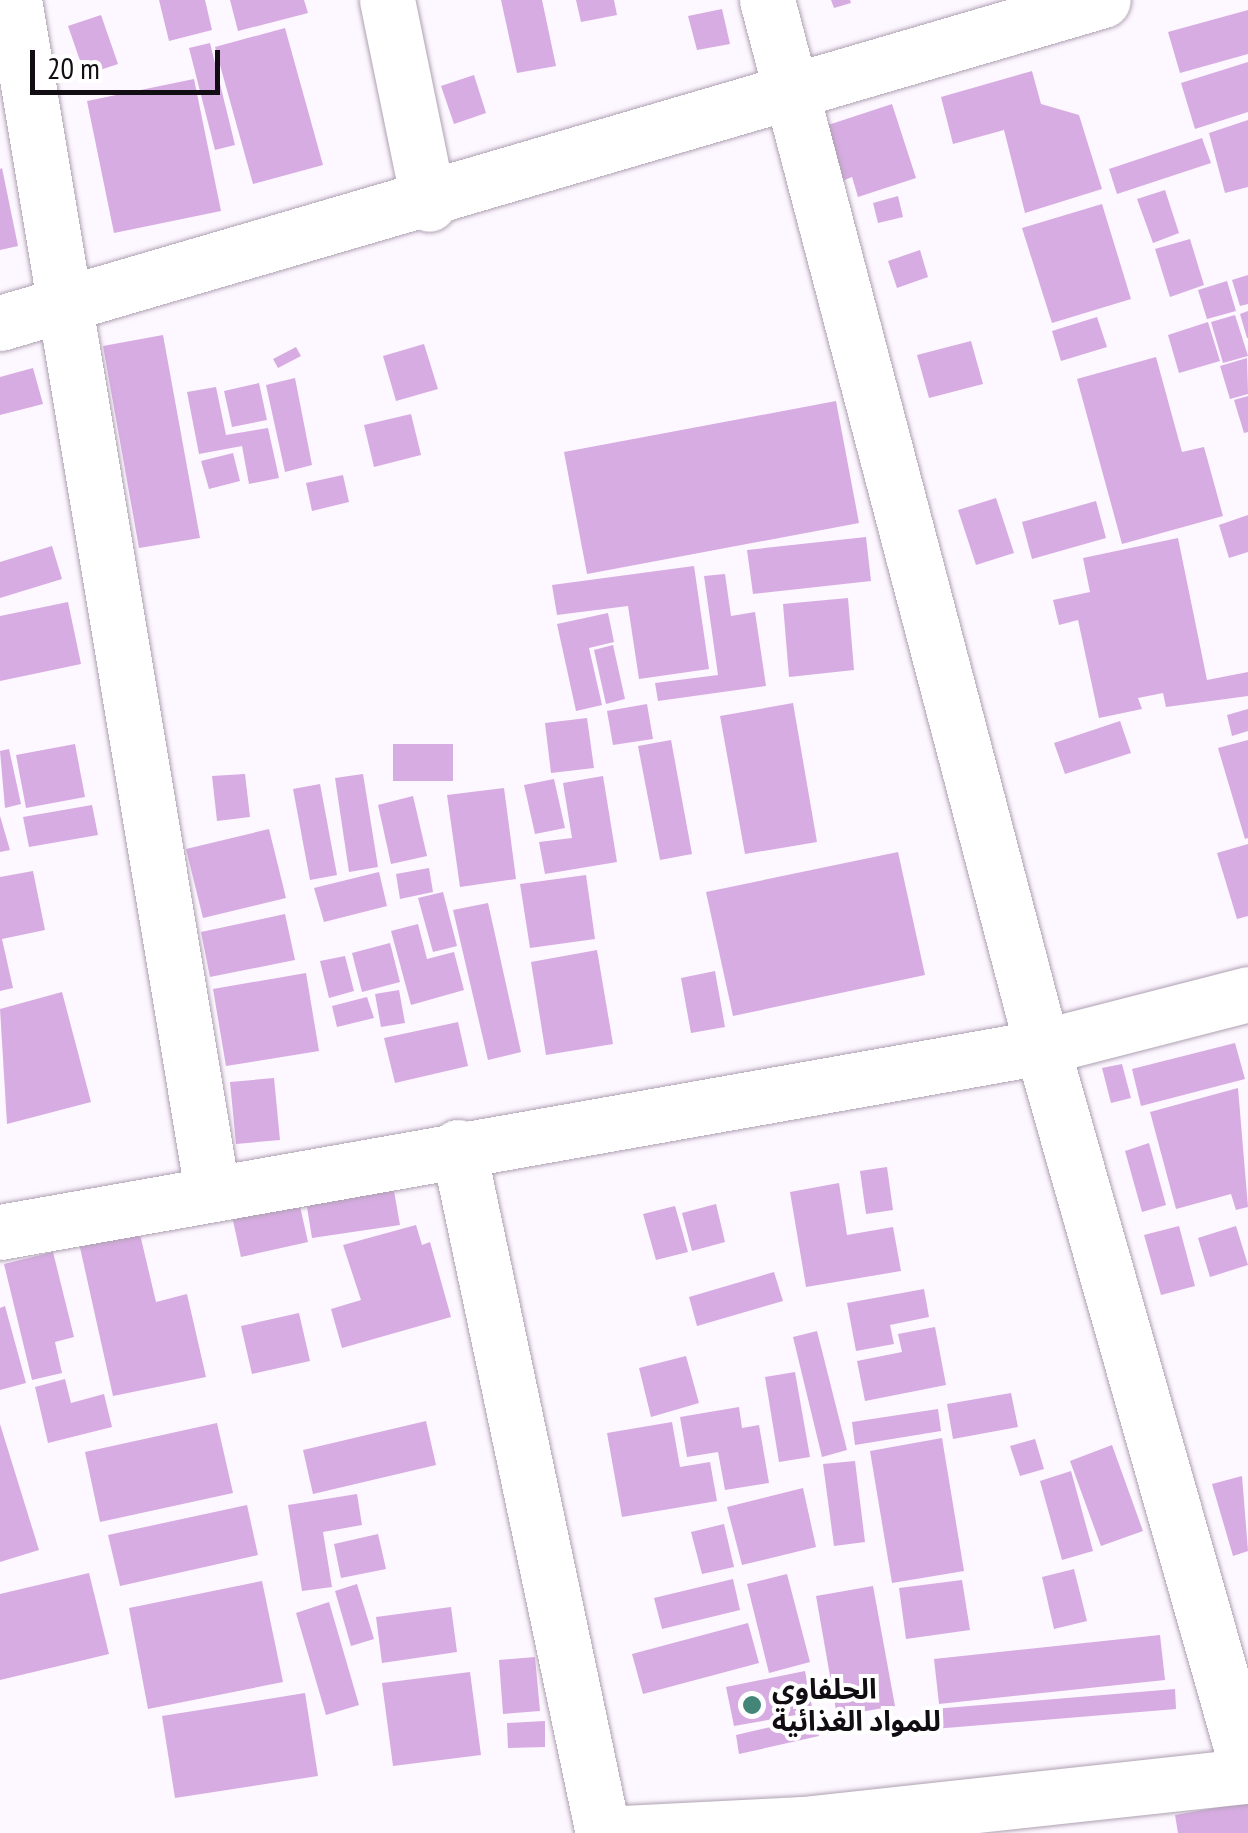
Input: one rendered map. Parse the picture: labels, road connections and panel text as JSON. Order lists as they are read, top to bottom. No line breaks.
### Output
{"places":["الحلفاوي للمواد الغذائية"],"scale_bar":"20 m"}
